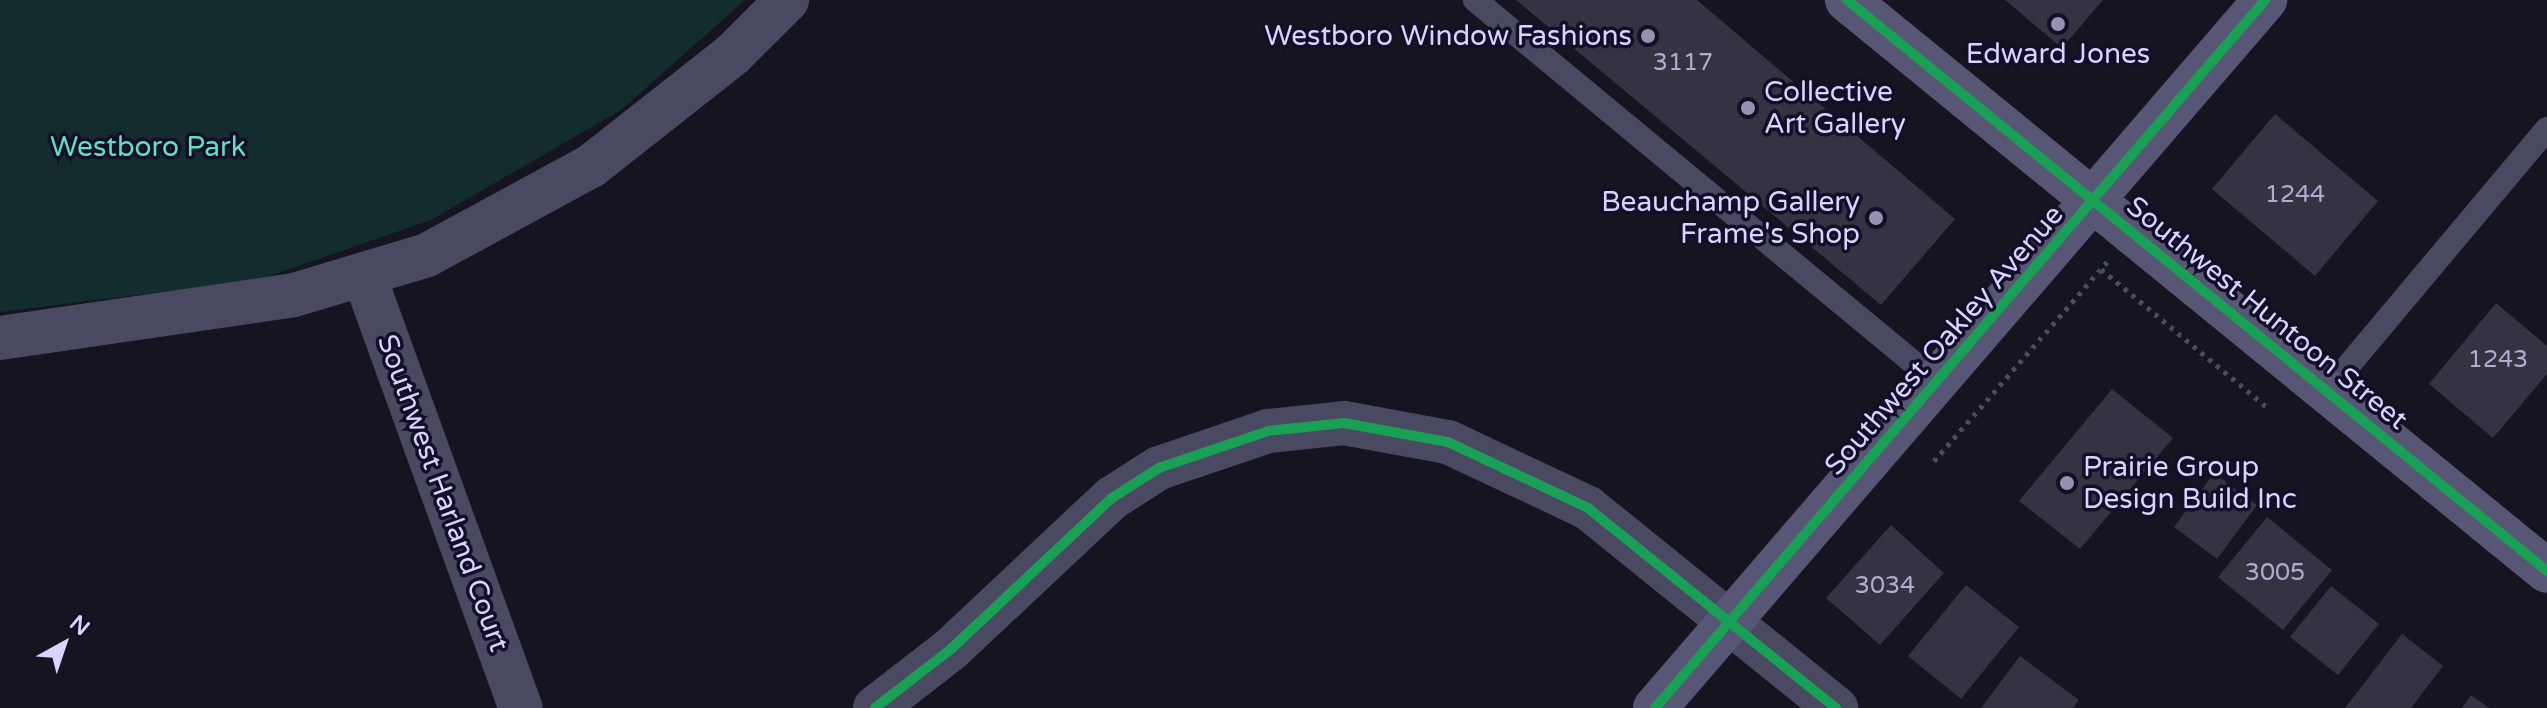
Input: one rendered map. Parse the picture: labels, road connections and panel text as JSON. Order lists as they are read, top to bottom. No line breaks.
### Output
{"streets":{"street":["Southwest Huntoon Street","Southwest Oakley Avenue","Southwest Harland Court"]},"crossings":[["Southwest Huntoon Street","Southwest Oakley Avenue"]],"parks":["Westboro Park"],"places":["Edward Jones","Westboro Window Fashions","Collective Art Gallery","Beauchamp Gallery Frame's Shop","Prairie Group Design Build Inc"],"house_numbers":["3117","1244","1243","3005","3034"],"north":"top right"}
